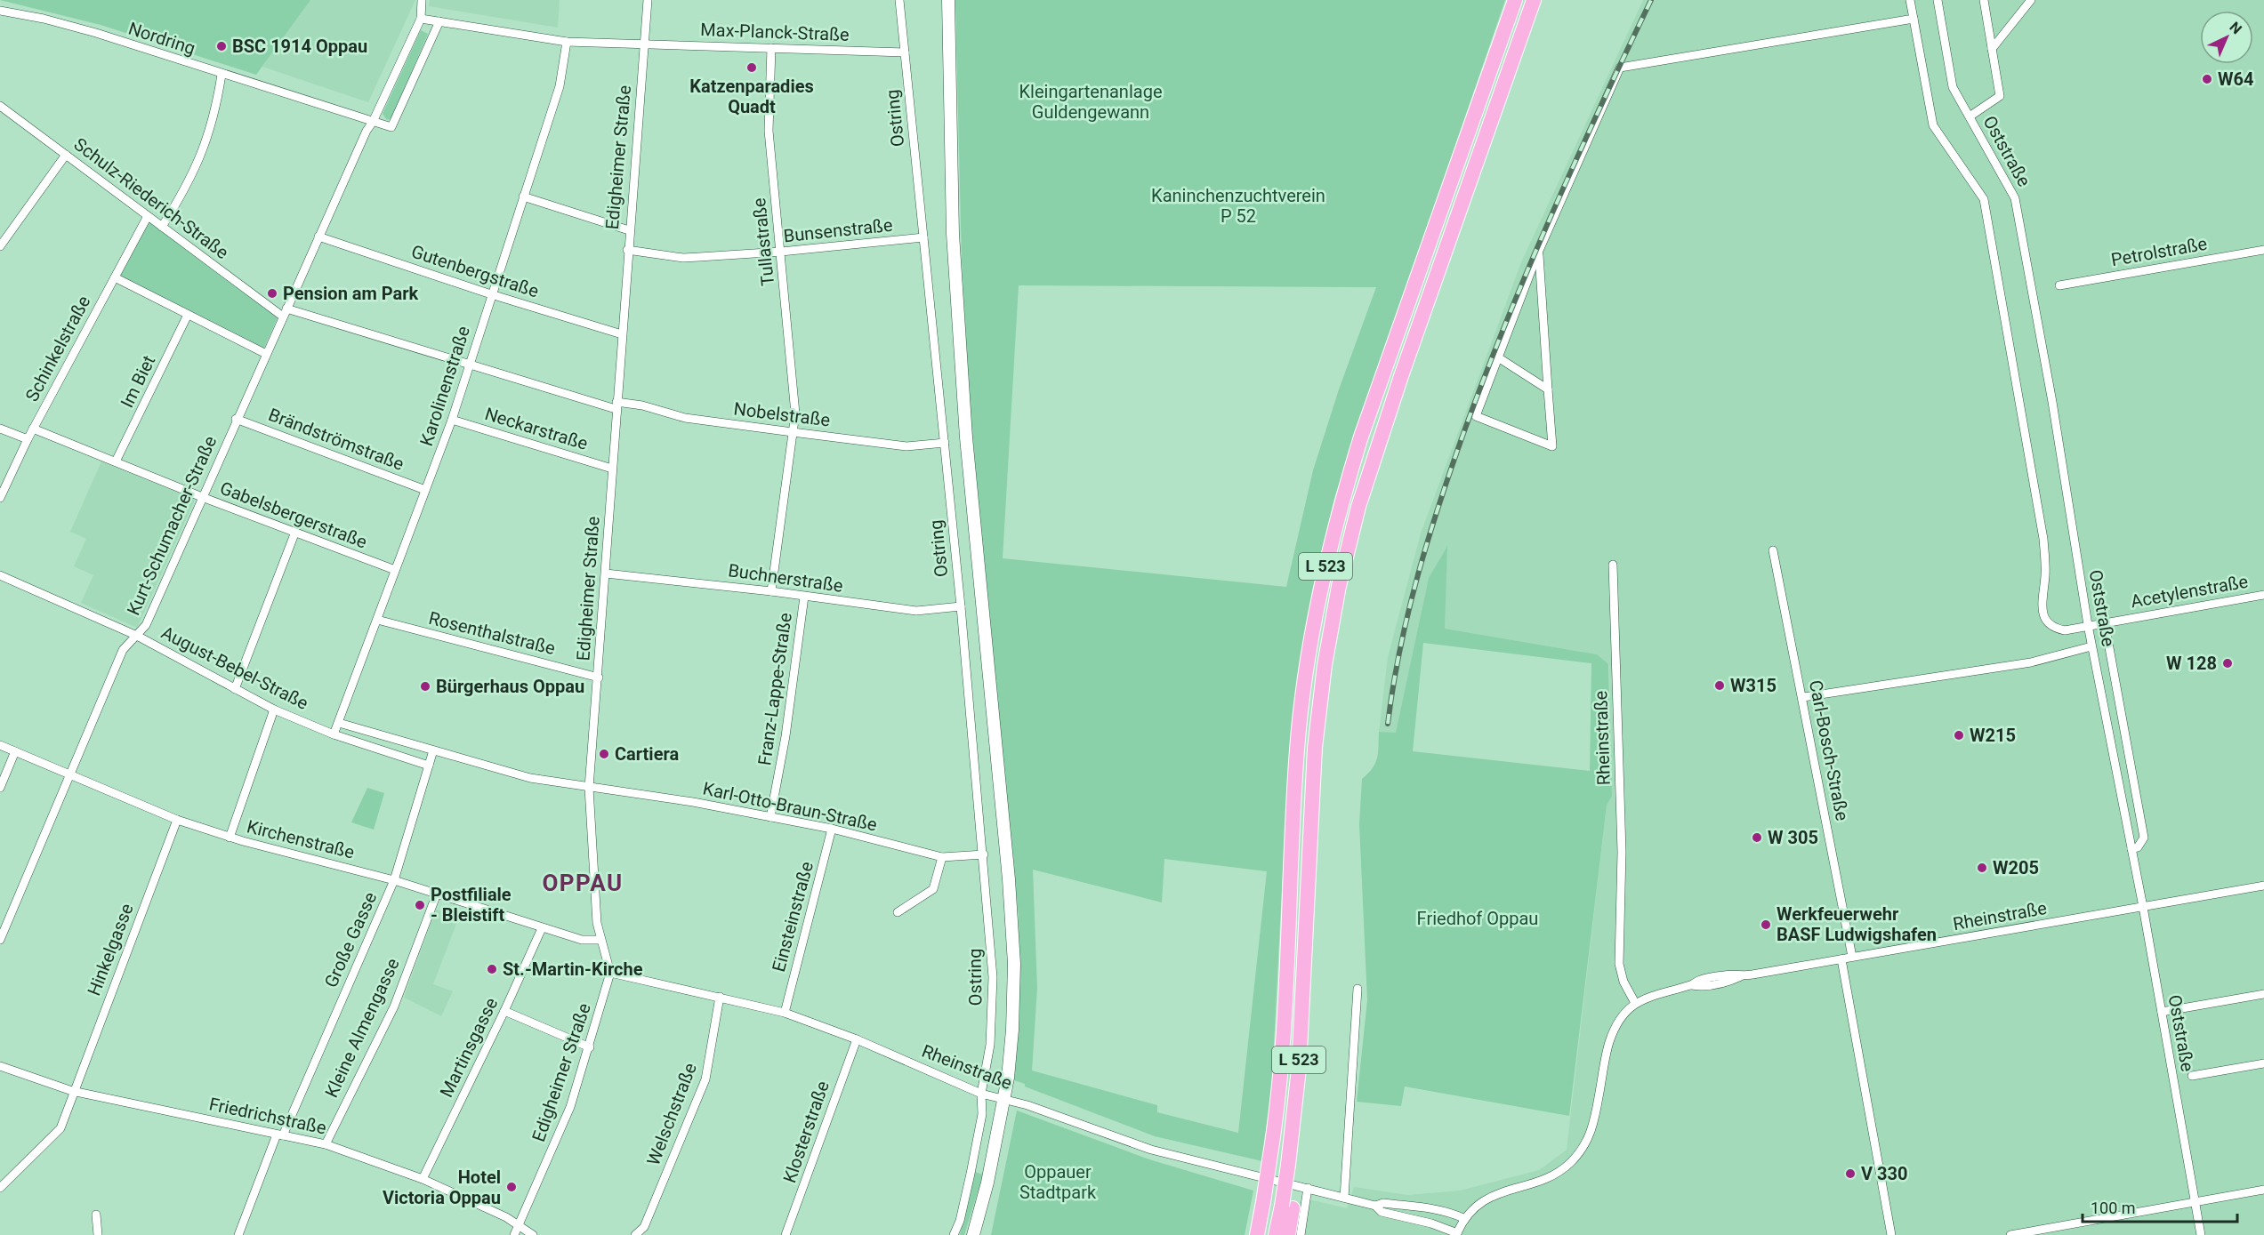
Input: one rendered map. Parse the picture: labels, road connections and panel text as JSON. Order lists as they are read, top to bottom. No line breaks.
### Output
{"streets":{"highway":["L 523"],"street":["Max-Planck-Straße","Nordring","Ostring","Oststraße","Edigheimer Straße","Schulz-Riederich-Straße","Bunsenstraße","Tullastraße","Petrolstraße","Gutenbergstraße","Schinkelstraße","Im Biet","Karolinenstraße","Nobelstraße","Neckarstraße","Brändströmstraße","Gabelsbergerstraße","Kurt-Schumacher-Straße","Buchnerstraße","Acetylenstraße","Rosenthalstraße","August-Bebel-Straße","Franz-Lappe-Straße","Rheinstraße","Carl-Bosch-Straße","Karl-Otto-Braun-Straße","Kirchenstraße","Einsteinstraße","Große Gasse","Hinkelgasse","Kleine Almengasse","Martinsgasse","Welschstraße","Friedrichstraße","Klosterstraße"]},"crossings":[["Max-Planck-Straße","Ostring"],["Max-Planck-Straße","Edigheimer Straße"],["Max-Planck-Straße","Tullastraße"],["Nordring","Kurt-Schumacher-Straße"],["Ostring","Bunsenstraße"],["Ostring","Nobelstraße"],["Ostring","Buchnerstraße"],["Ostring","Rheinstraße"],["Ostring","Karl-Otto-Braun-Straße"],["Oststraße","Acetylenstraße"],["Oststraße","Rheinstraße"],["Edigheimer Straße","Bunsenstraße"],["Edigheimer Straße","Gutenbergstraße"],["Edigheimer Straße","Nobelstraße"],["Edigheimer Straße","Neckarstraße"],["Edigheimer Straße","Buchnerstraße"],["Edigheimer Straße","Rosenthalstraße"],["Edigheimer Straße","Rheinstraße"],["Edigheimer Straße","Karl-Otto-Braun-Straße"],["Edigheimer Straße","Kirchenstraße"],["Edigheimer Straße","Friedrichstraße"],["Schulz-Riederich-Straße","Schinkelstraße"],["Schulz-Riederich-Straße","Karolinenstraße"],["Schulz-Riederich-Straße","Nobelstraße"],["Schulz-Riederich-Straße","Kurt-Schumacher-Straße"],["Bunsenstraße","Tullastraße"],["Tullastraße","Nobelstraße"],["Tullastraße","Buchnerstraße"],["Gutenbergstraße","Karolinenstraße"],["Gutenbergstraße","Kurt-Schumacher-Straße"],["Schinkelstraße","Gabelsbergerstraße"],["Im Biet","Gabelsbergerstraße"],["Karolinenstraße","Nobelstraße"],["Karolinenstraße","Neckarstraße"],["Karolinenstraße","Brändströmstraße"],["Karolinenstraße","Gabelsbergerstraße"],["Karolinenstraße","Rosenthalstraße"],["Karolinenstraße","August-Bebel-Straße"],["Brändströmstraße","Kurt-Schumacher-Straße"],["Gabelsbergerstraße","Kurt-Schumacher-Straße"],["Kurt-Schumacher-Straße","August-Bebel-Straße"],["Kurt-Schumacher-Straße","Kirchenstraße"],["Buchnerstraße","Franz-Lappe-Straße"],["August-Bebel-Straße","Große Gasse"],["Franz-Lappe-Straße","Karl-Otto-Braun-Straße"],["Rheinstraße","Carl-Bosch-Straße"],["Rheinstraße","Einsteinstraße"],["Rheinstraße","Welschstraße"],["Rheinstraße","Klosterstraße"],["Karl-Otto-Braun-Straße","Einsteinstraße"],["Kirchenstraße","Große Gasse"],["Kirchenstraße","Hinkelgasse"],["Kirchenstraße","Kleine Almengasse"],["Kirchenstraße","Martinsgasse"],["Große Gasse","Friedrichstraße"],["Hinkelgasse","Friedrichstraße"],["Kleine Almengasse","Friedrichstraße"],["Martinsgasse","Friedrichstraße"]],"districts":["OPPAU"],"parks":["Kleingartenanlage Guldengewann","Kaninchenzuchtverein P 52","Friedhof Oppau","Oppauer Stadtpark"],"places":["BSC 1914 Oppau","Katzenparadies Quadt","W64","Pension am Park","W 128","W315","Bürgerhaus Oppau","W215","Cartiera","W 305","W205","Postfiliale - Bleistift","Werkfeuerwehr BASF Ludwigshafen","St.-Martin-Kirche","V 330","Hotel Victoria Oppau"],"scale_bar":"100 m","north":"top right"}
